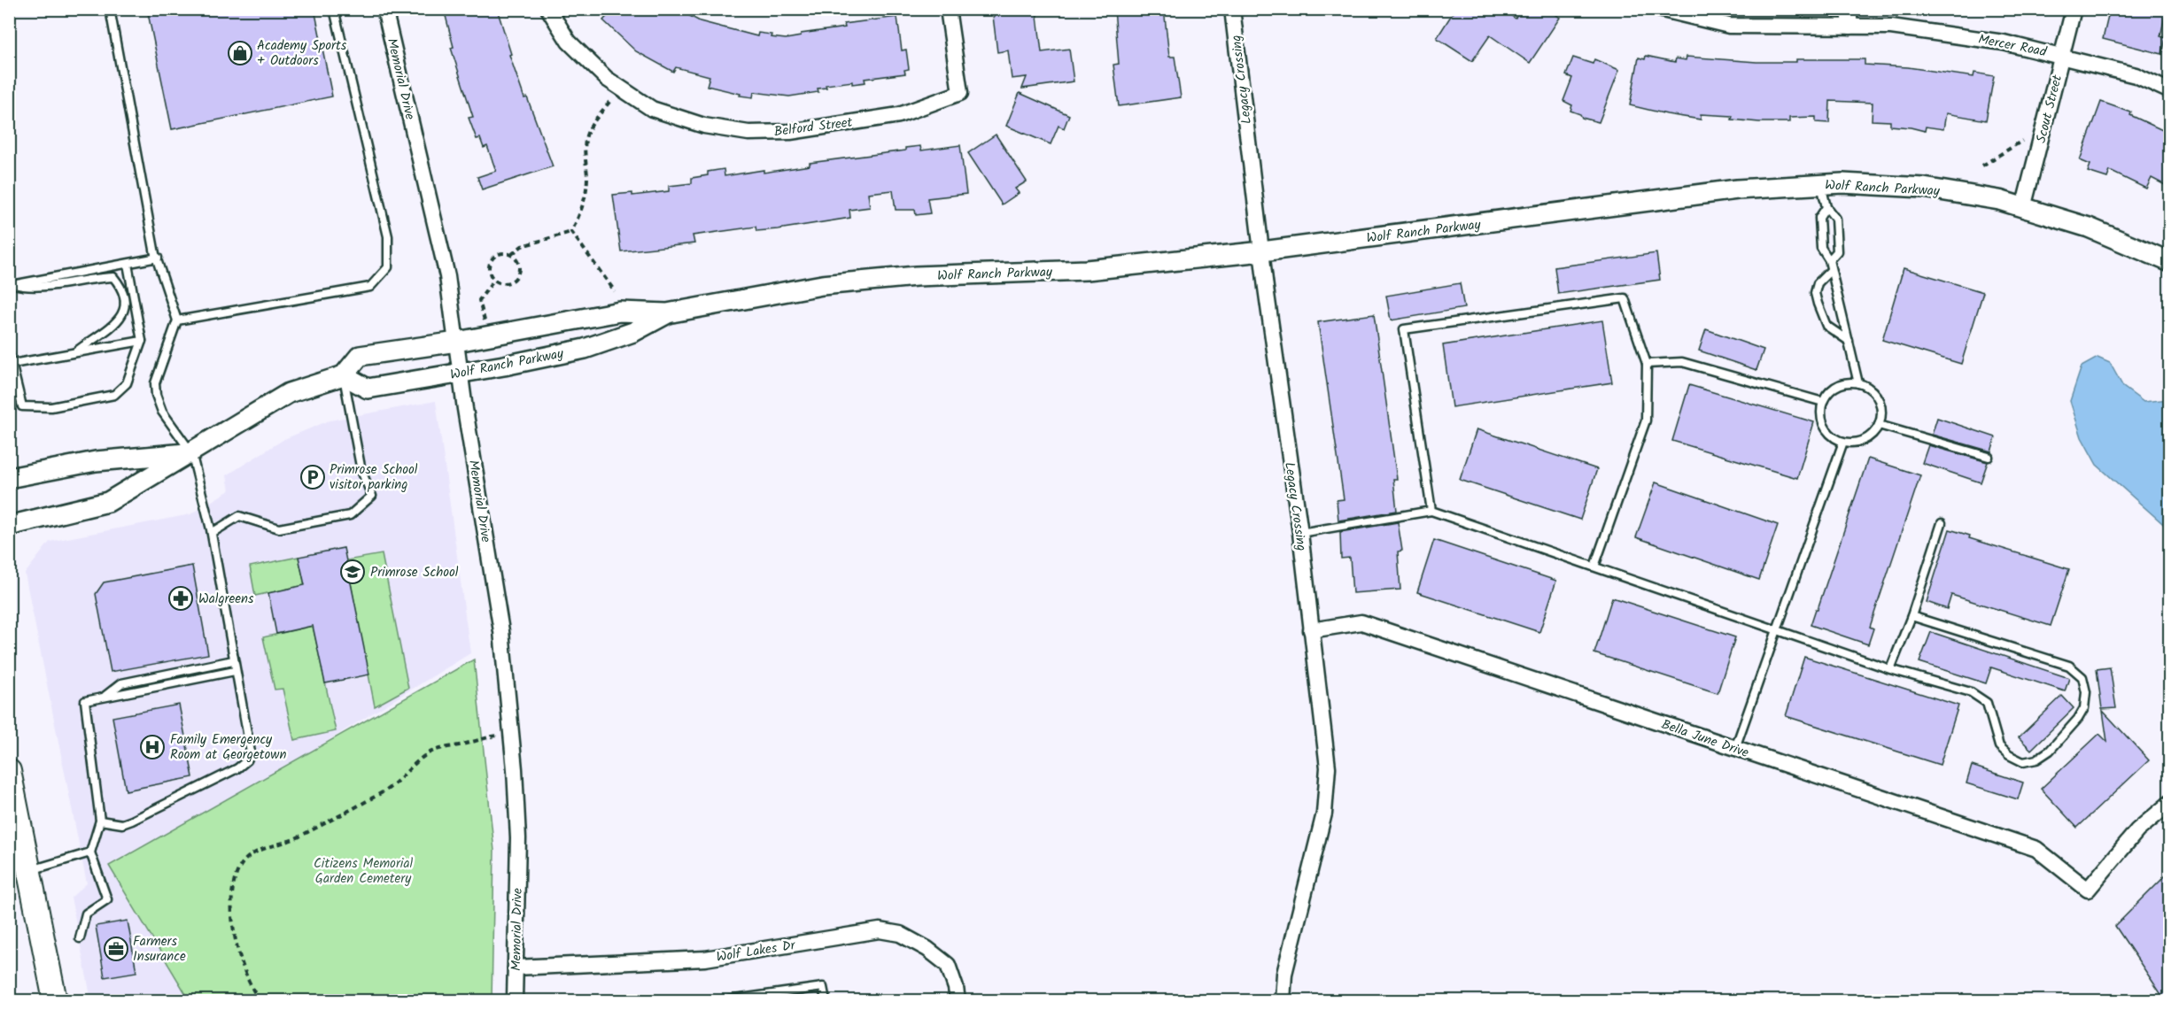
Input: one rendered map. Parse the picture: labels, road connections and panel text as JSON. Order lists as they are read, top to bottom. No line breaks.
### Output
{"streets":{"street":["Mercer Road","Memorial Drive","Legacy Crossing","Scout Street","Belford Street","Wolf Ranch Parkway","Bella June Drive","Wolf Lakes Dr"]},"crossings":[["Mercer Road","Scout Street"],["Memorial Drive","Wolf Ranch Parkway"],["Memorial Drive","Wolf Lakes Dr"],["Legacy Crossing","Wolf Ranch Parkway"],["Legacy Crossing","Bella June Drive"],["Scout Street","Wolf Ranch Parkway"]],"parks":["Citizens Memorial Garden Cemetery"],"places":{"shop":["Academy Sports + Outdoors"],"parking":["Primrose School visitor parking"],"school or university":["Primrose School"],"pharmacy":["Walgreens"],"hospital":["Family Emergency Room at Georgetown"],"office":["Farmers Insurance"]}}
